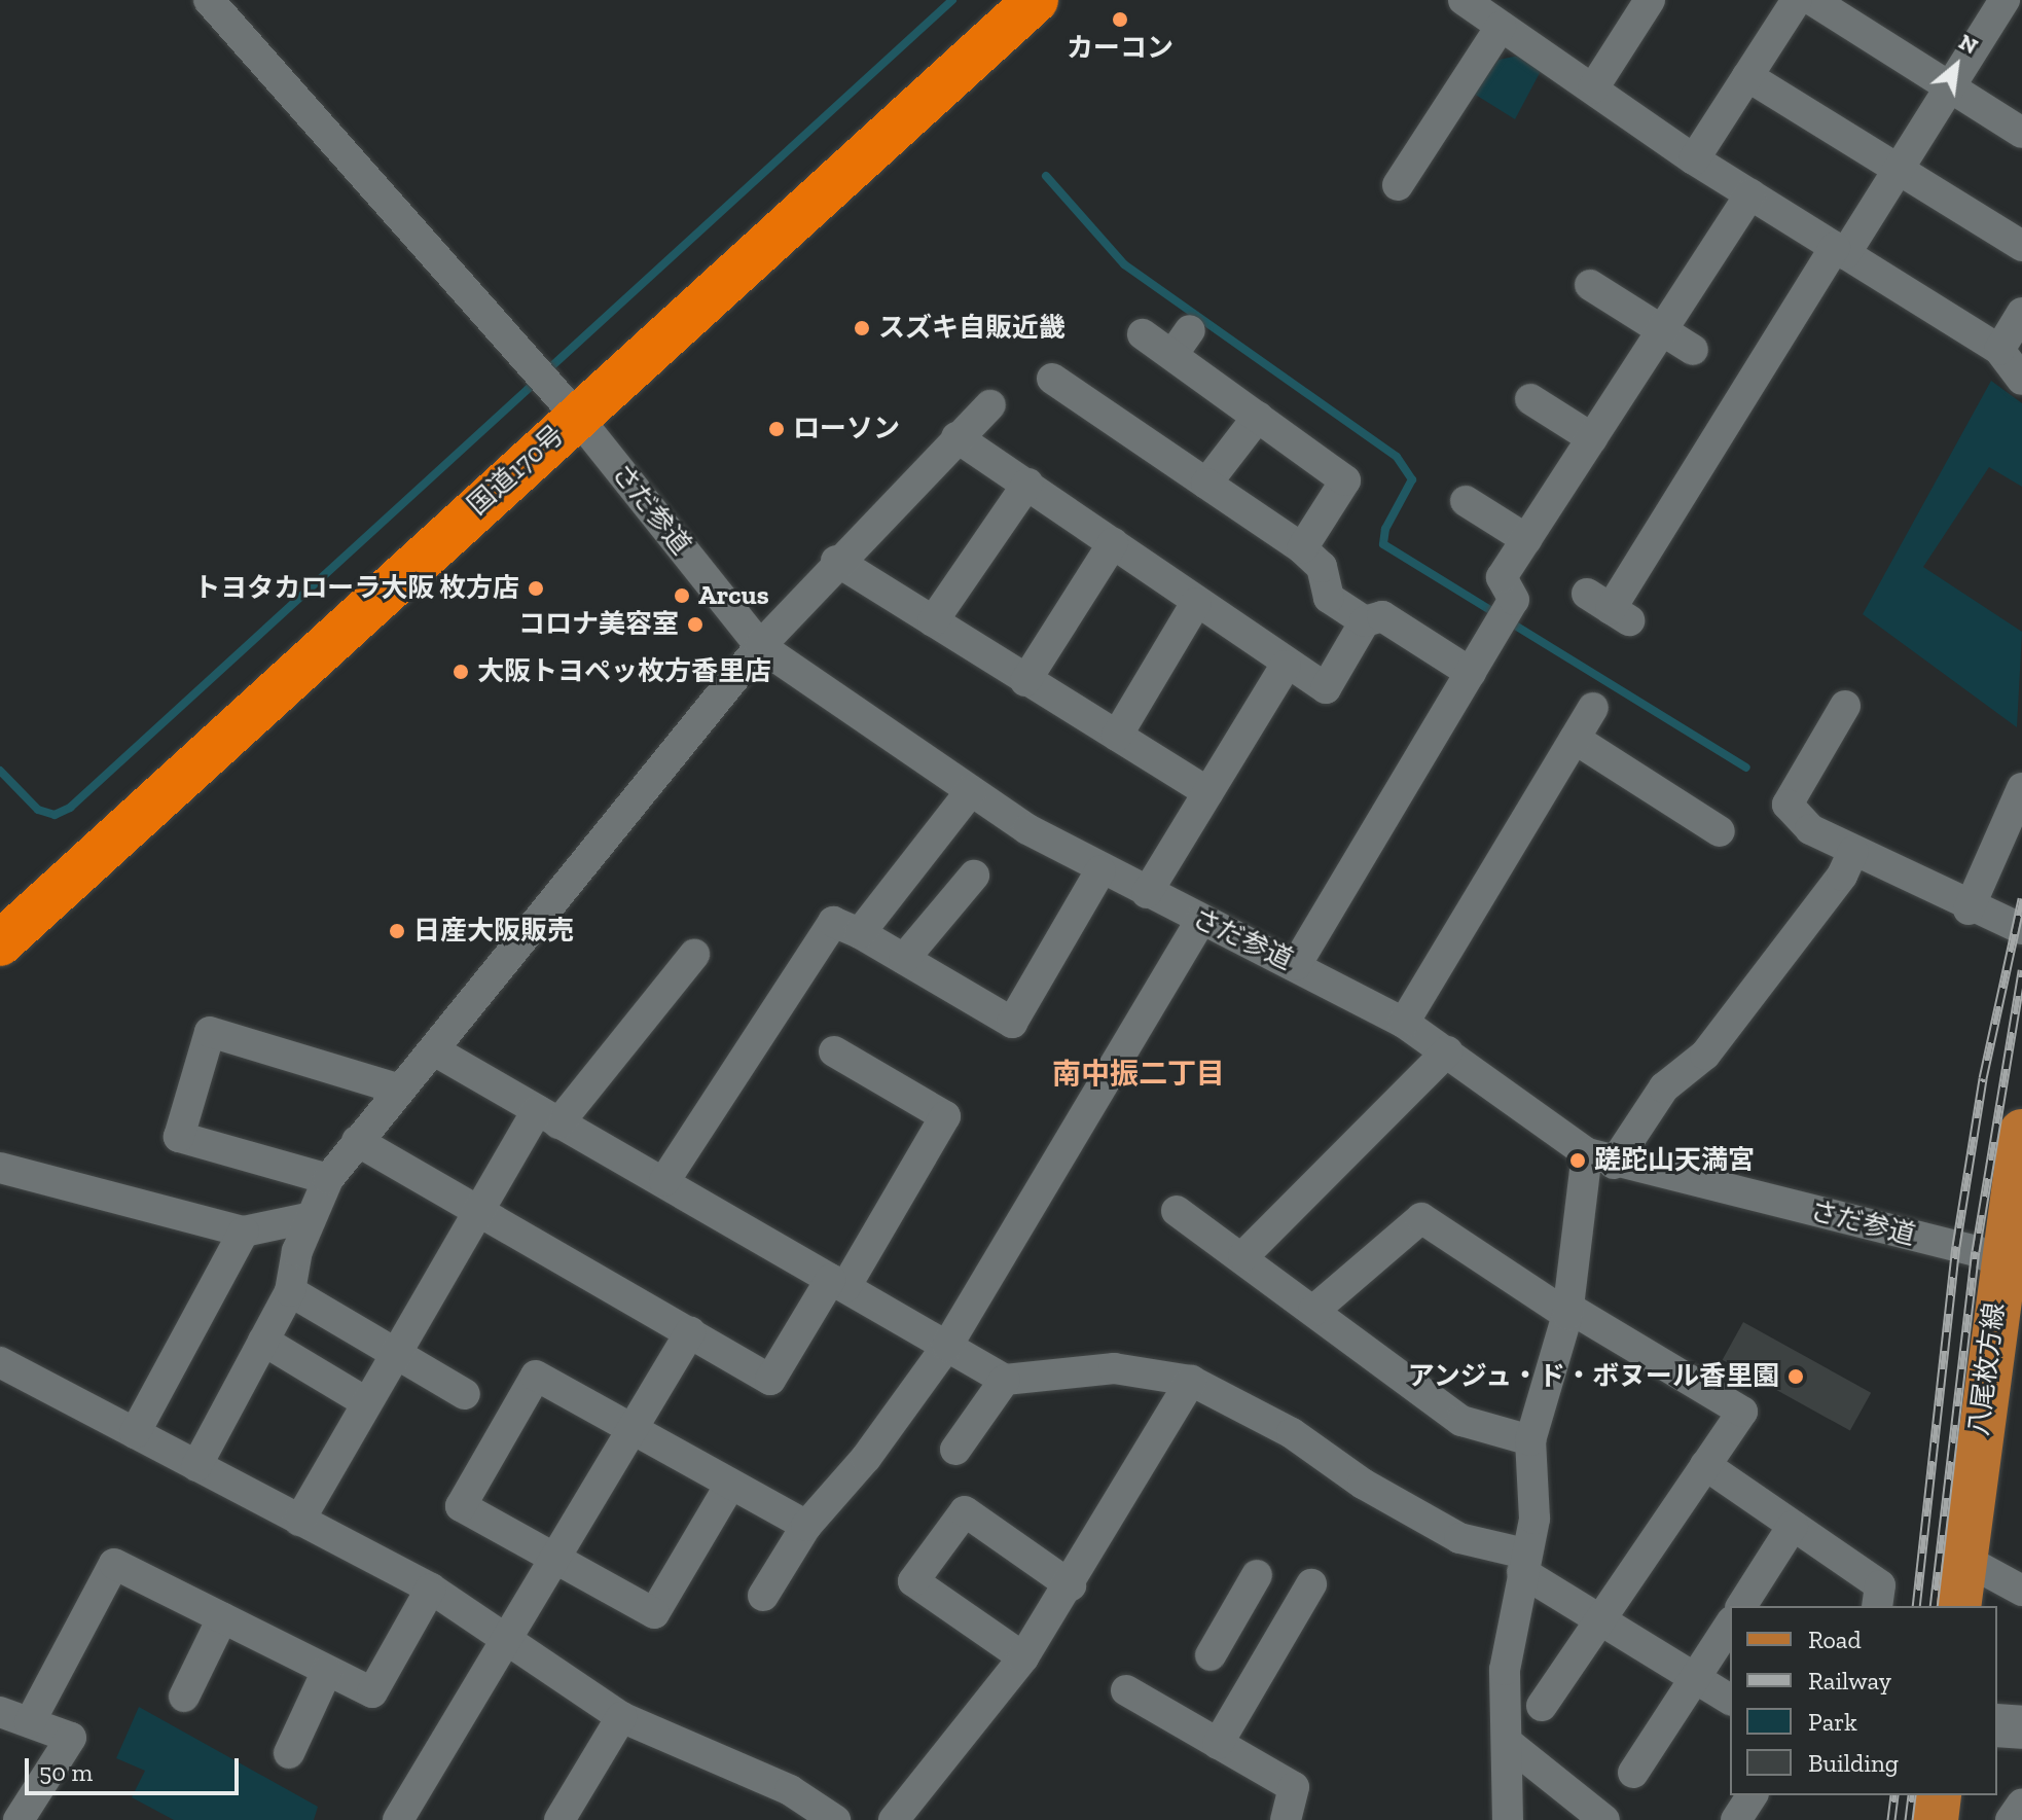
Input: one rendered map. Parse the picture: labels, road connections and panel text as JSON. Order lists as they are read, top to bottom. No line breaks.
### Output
{"streets":{"highway":["国道170号"],"main road":["八尾枚方線"],"street":["さだ参道"]},"crossings":[["国道170号","さだ参道"],["さだ参道","八尾枚方線"]],"districts":["南中振二丁目"],"places":["カーコン","スズキ自販近畿","ローソン","トヨタカローラ大阪 枚方店","Arcus","コロナ美容室","大阪トヨペッ枚方香里店","日産大阪販売","蹉跎山天満宮","アンジュ・ド・ボヌール香里園"],"legend":["Road","Railway","Park","Building"],"scale_bar":"50 m","north":"top right"}
